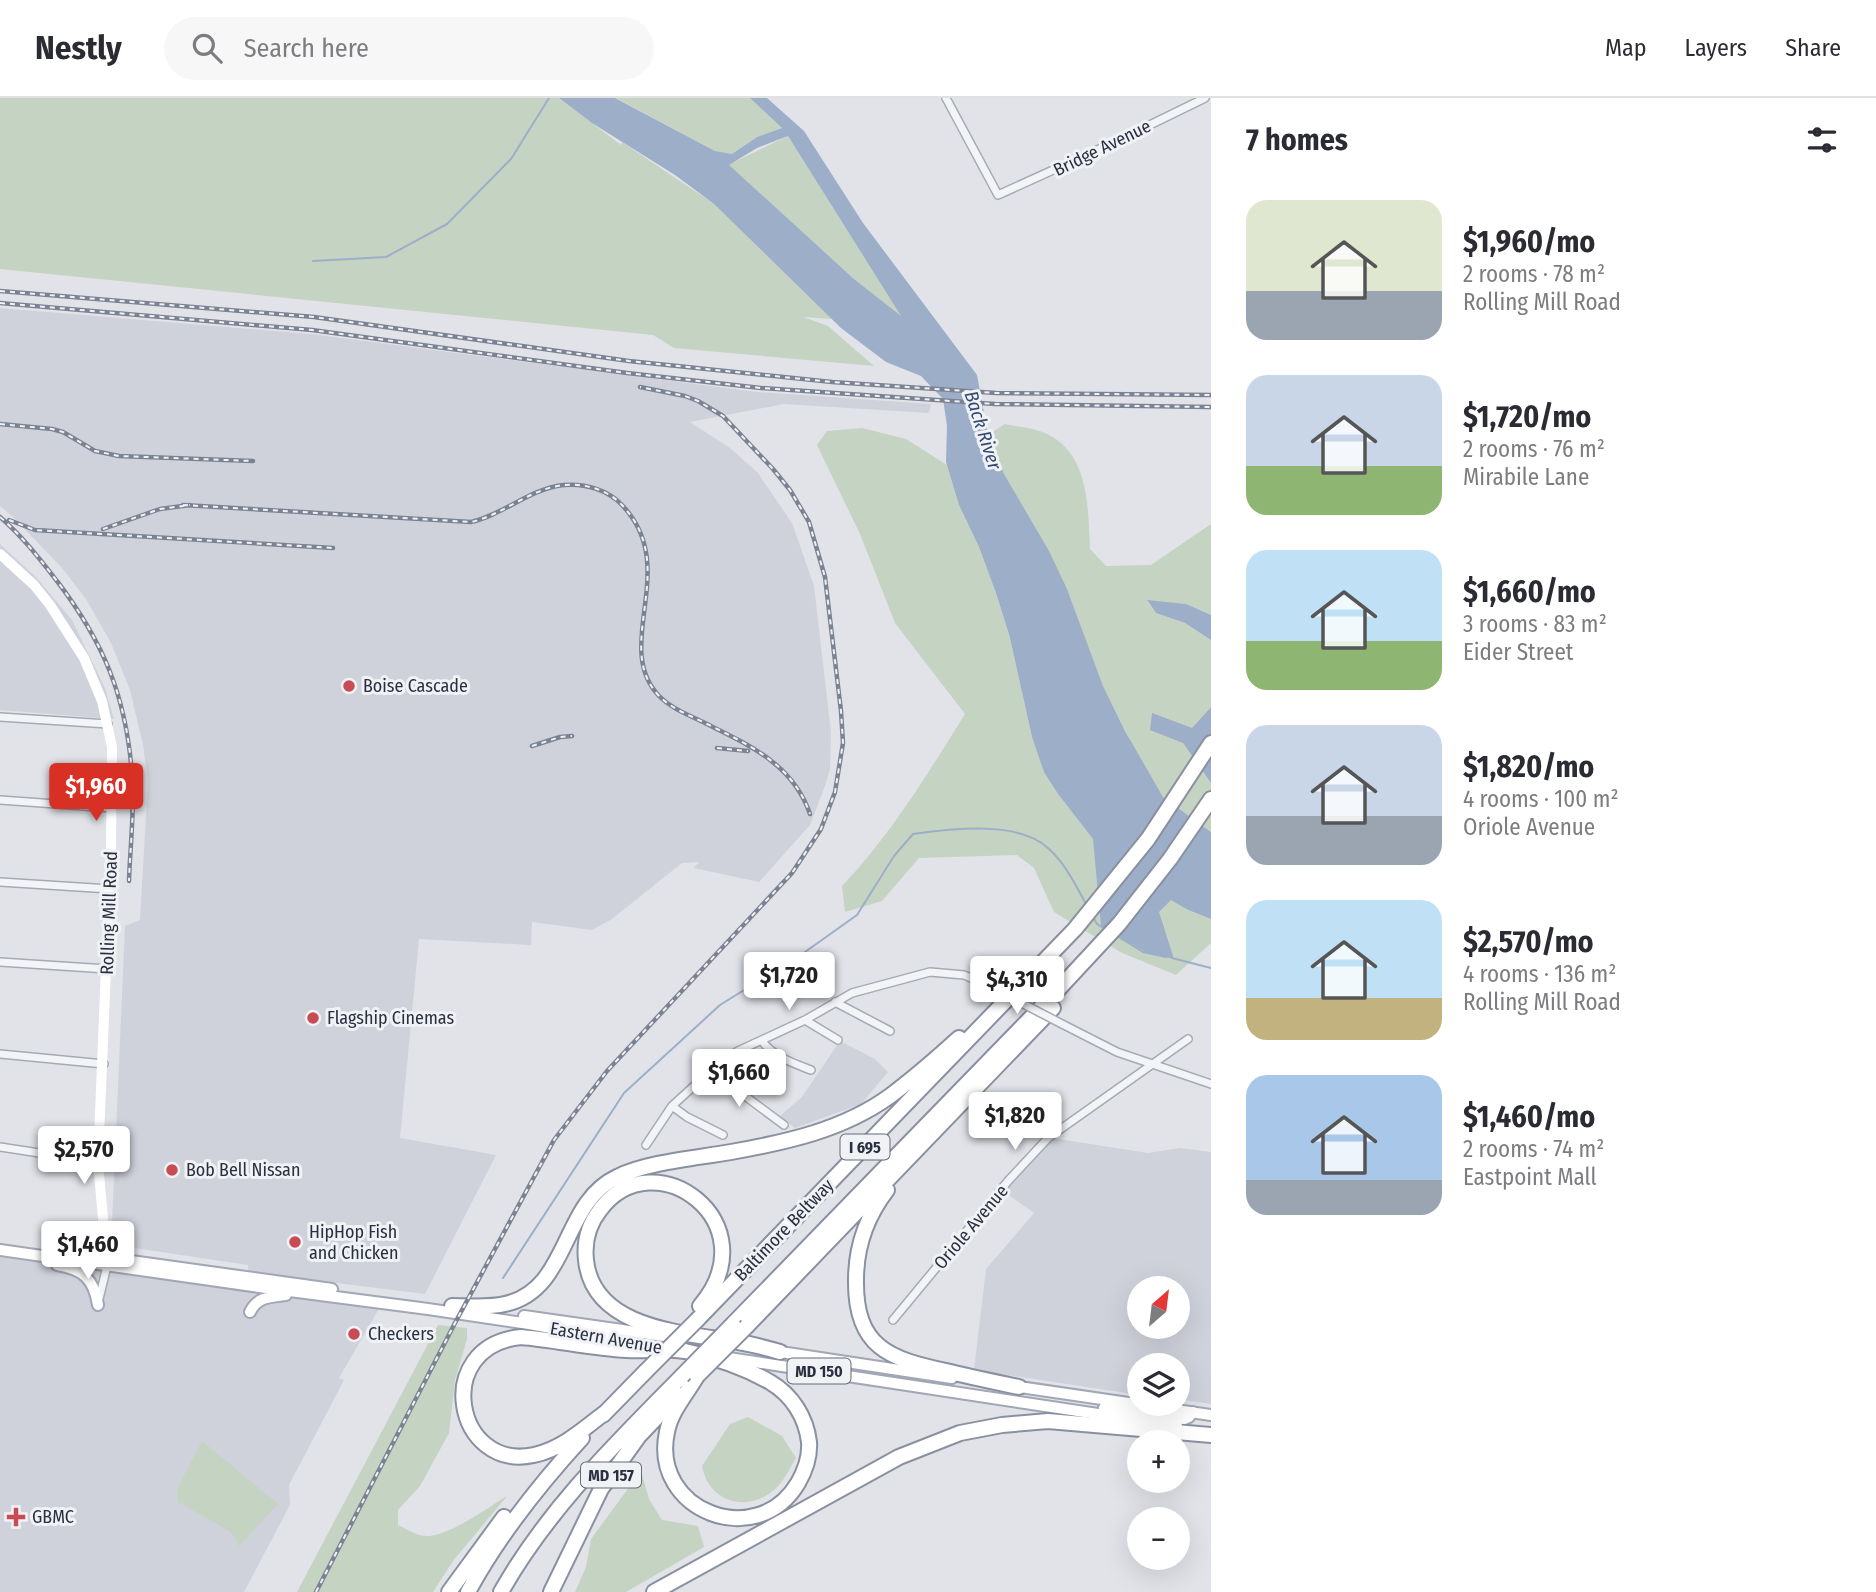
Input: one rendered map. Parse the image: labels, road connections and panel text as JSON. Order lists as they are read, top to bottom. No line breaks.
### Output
{"streets":{"highway":["I 695","Baltimore Beltway","MD 157"],"main road":["Rolling Mill Road","Eastern Avenue","MD 150"],"street":["Bridge Avenue","Oriole Avenue"]},"crossings":[["Rolling Mill Road","Eastern Avenue"],["Baltimore Beltway","MD 157"]],"water":["Back River"],"places":{"other":["Boise Cascade","Flagship Cinemas","Bob Bell Nissan","HipHop Fish and Chicken","Checkers"],"health":["GBMC"]},"north":"top right","page":{"header":"Nestly","search":"Search here","nav":["Map","Layers","Share"],"heading":"7 homes","list":[{"name":"$1,960/mo","note":"2 rooms · 78 m² · Rolling Mill Road"},{"name":"$1,720/mo","note":"2 rooms · 76 m² · Mirabile Lane"},{"name":"$1,660/mo","note":"3 rooms · 83 m² · Eider Street"},{"name":"$1,820/mo","note":"4 rooms · 100 m² · Oriole Avenue"},{"name":"$2,570/mo","note":"4 rooms · 136 m² · Rolling Mill Road"},{"name":"$1,460/mo","note":"2 rooms · 74 m² · Eastpoint Mall"}],"price":["$1,960","$1,720","$4,310","$1,660","$1,820","$2,570","$1,460"],"map_buttons":["+","−"]}}
